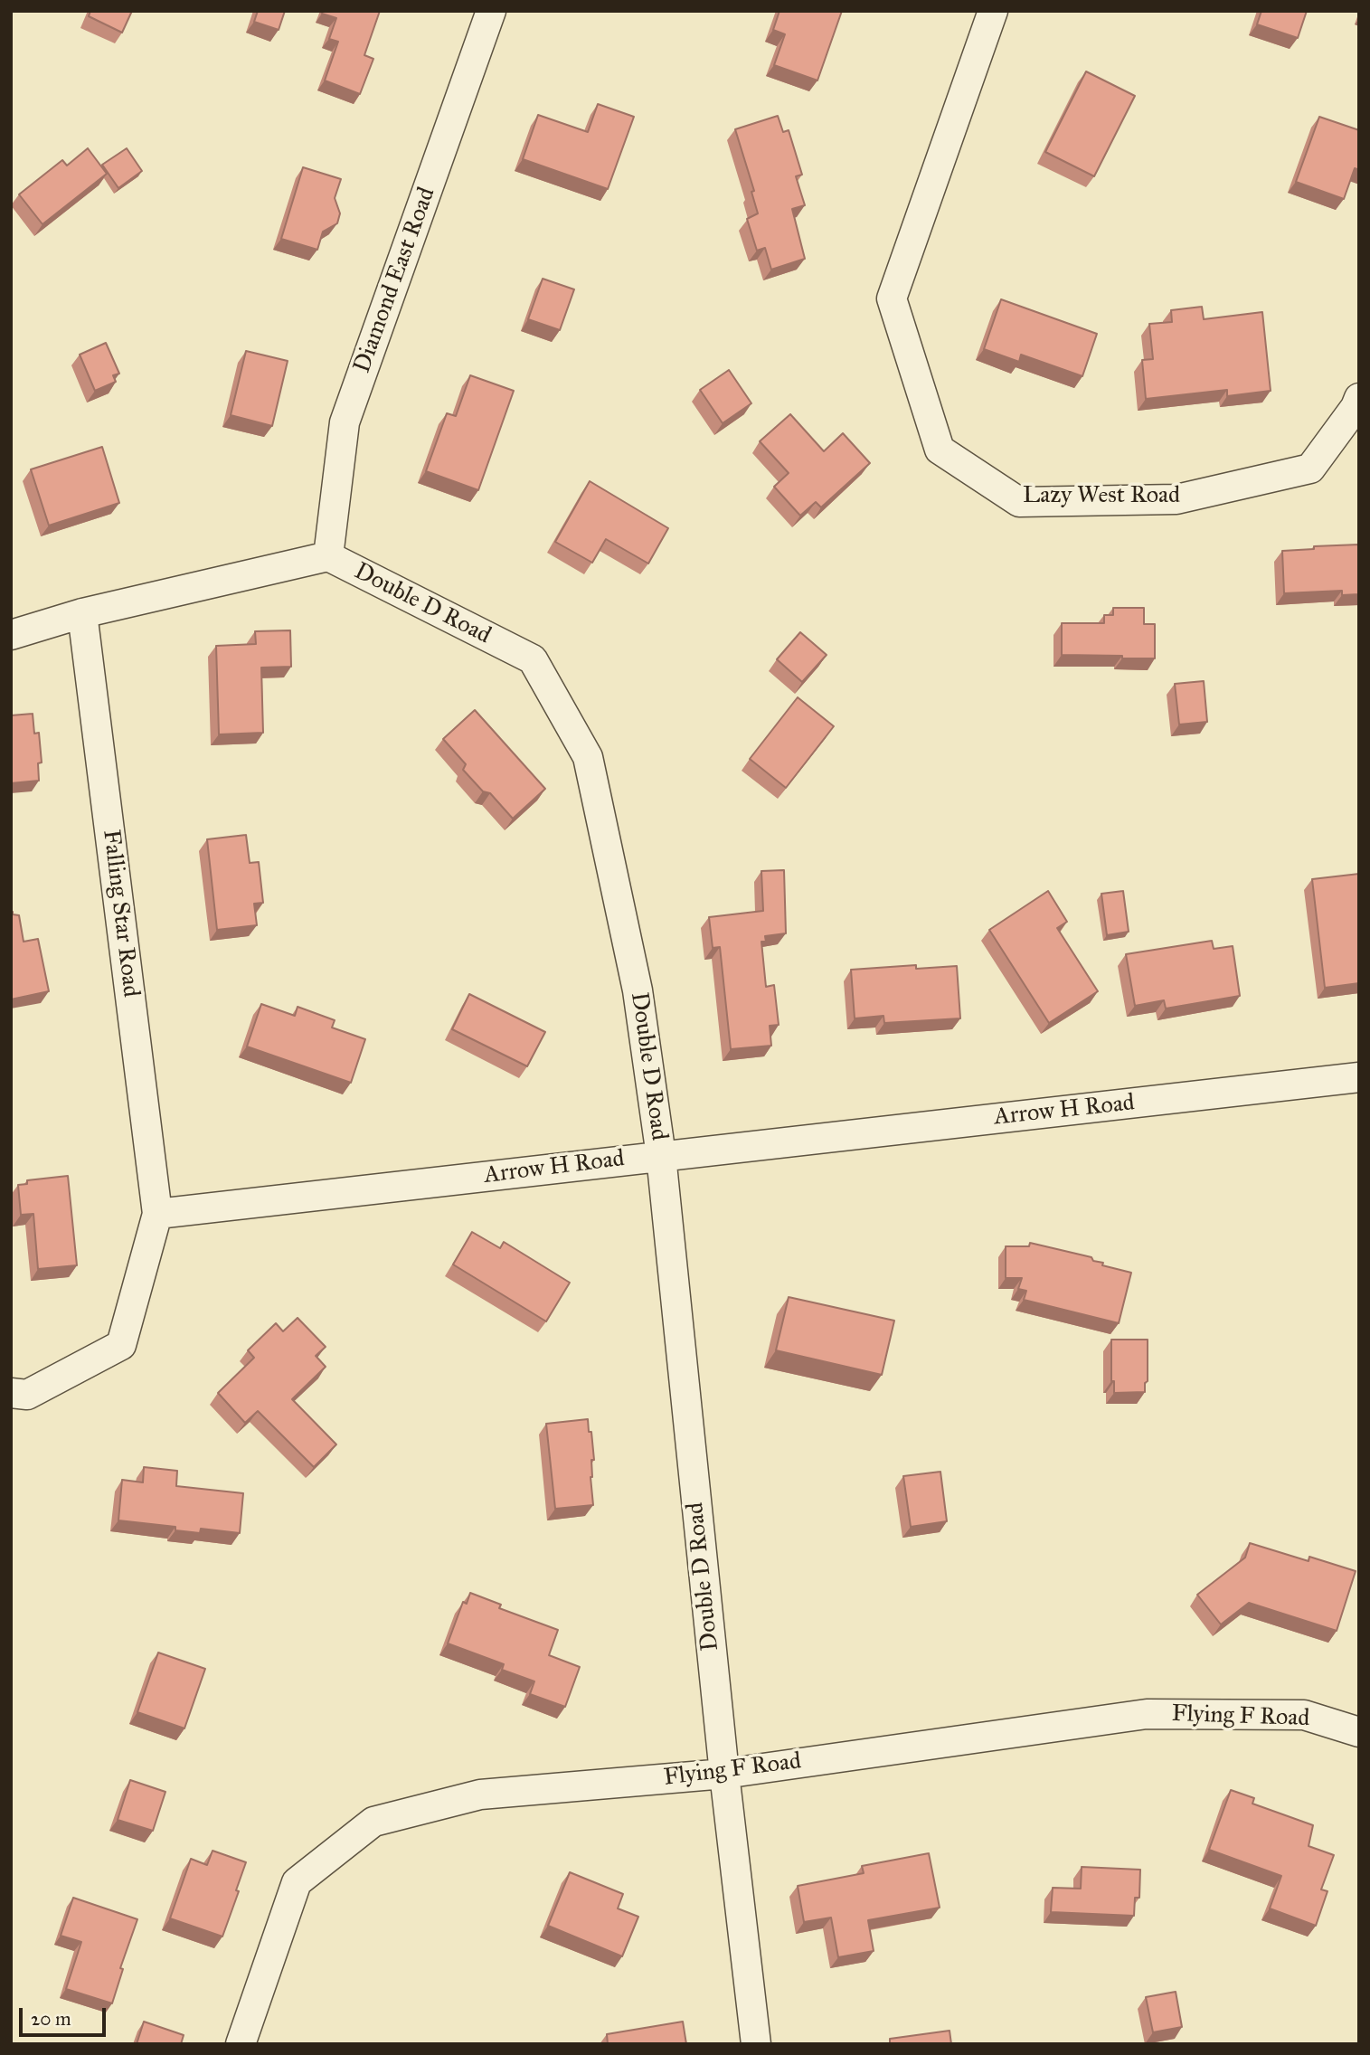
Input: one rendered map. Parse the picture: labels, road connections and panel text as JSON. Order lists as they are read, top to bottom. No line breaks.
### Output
{"streets":{"street":["Diamond East Road","Lazy West Road","Double D Road","Falling Star Road","Arrow H Road","Flying F Road"]},"crossings":[["Diamond East Road","Double D Road"],["Double D Road","Falling Star Road"],["Double D Road","Arrow H Road"],["Double D Road","Flying F Road"],["Falling Star Road","Arrow H Road"]],"scale_bar":"20 m"}
